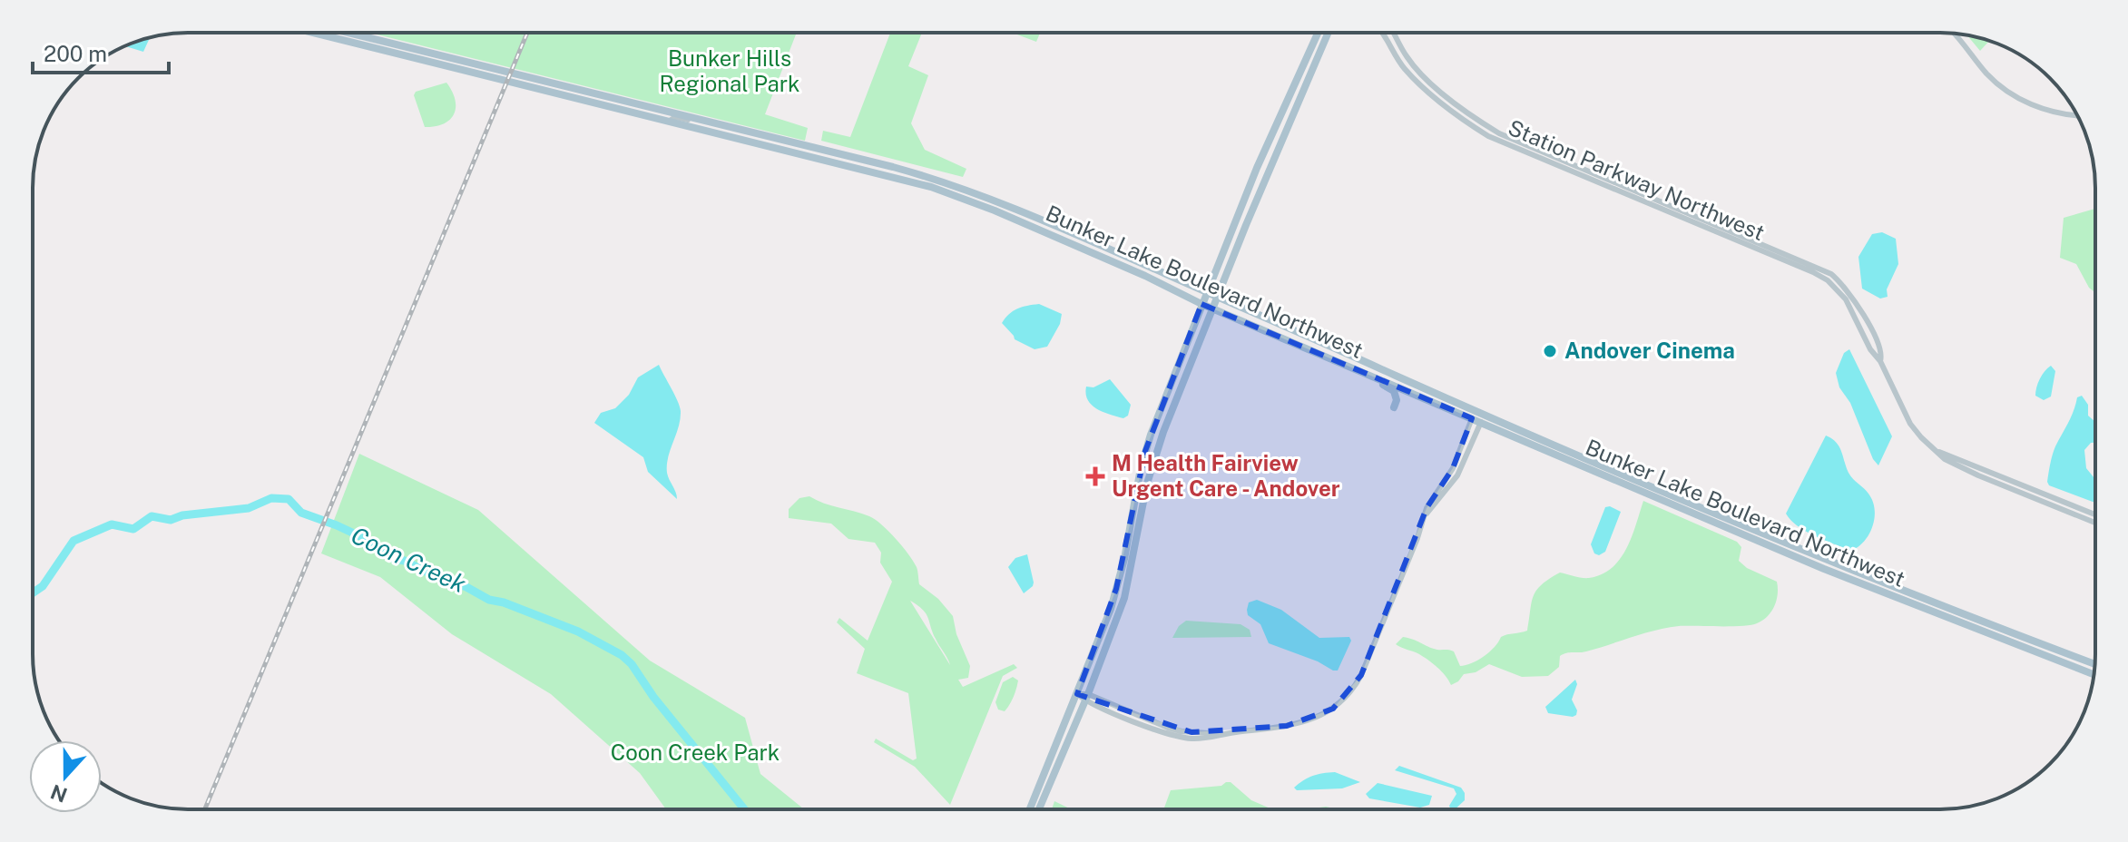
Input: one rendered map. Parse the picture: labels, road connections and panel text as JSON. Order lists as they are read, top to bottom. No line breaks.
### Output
{"streets":{"main road":["Bunker Lake Boulevard Northwest"],"street":["Station Parkway Northwest"]},"water":["Coon Creek"],"parks":["Bunker Hills Regional Park","Coon Creek Park"],"places":{"other":["Andover Cinema"],"health":["M Health Fairview Urgent Care - Andover"]},"scale_bar":"200 m","north":"bottom"}
